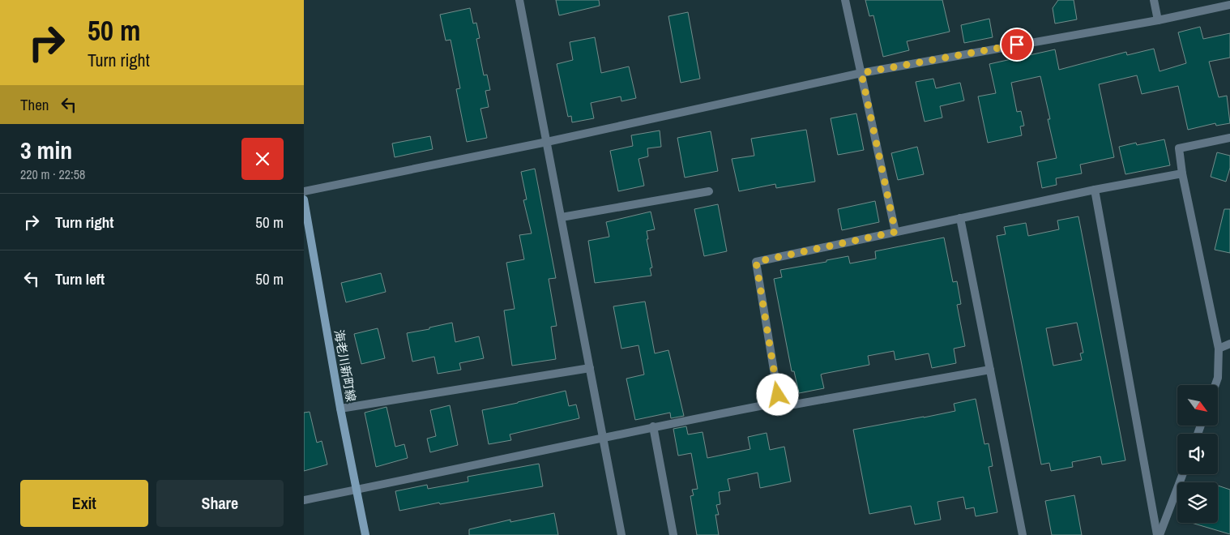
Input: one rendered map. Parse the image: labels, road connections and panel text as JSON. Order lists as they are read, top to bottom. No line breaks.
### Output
{"streets":{"main road":["海老川新町線"]},"north":"bottom right","page":{"turn":["50 m","Turn right"],"then":"Then","heading":["3 min","220 m · 22:58"],"list":[{"name":"Turn right","value":"50 m"},{"name":"Turn left","value":"50 m"}],"buttons":["Exit","Share"]}}
